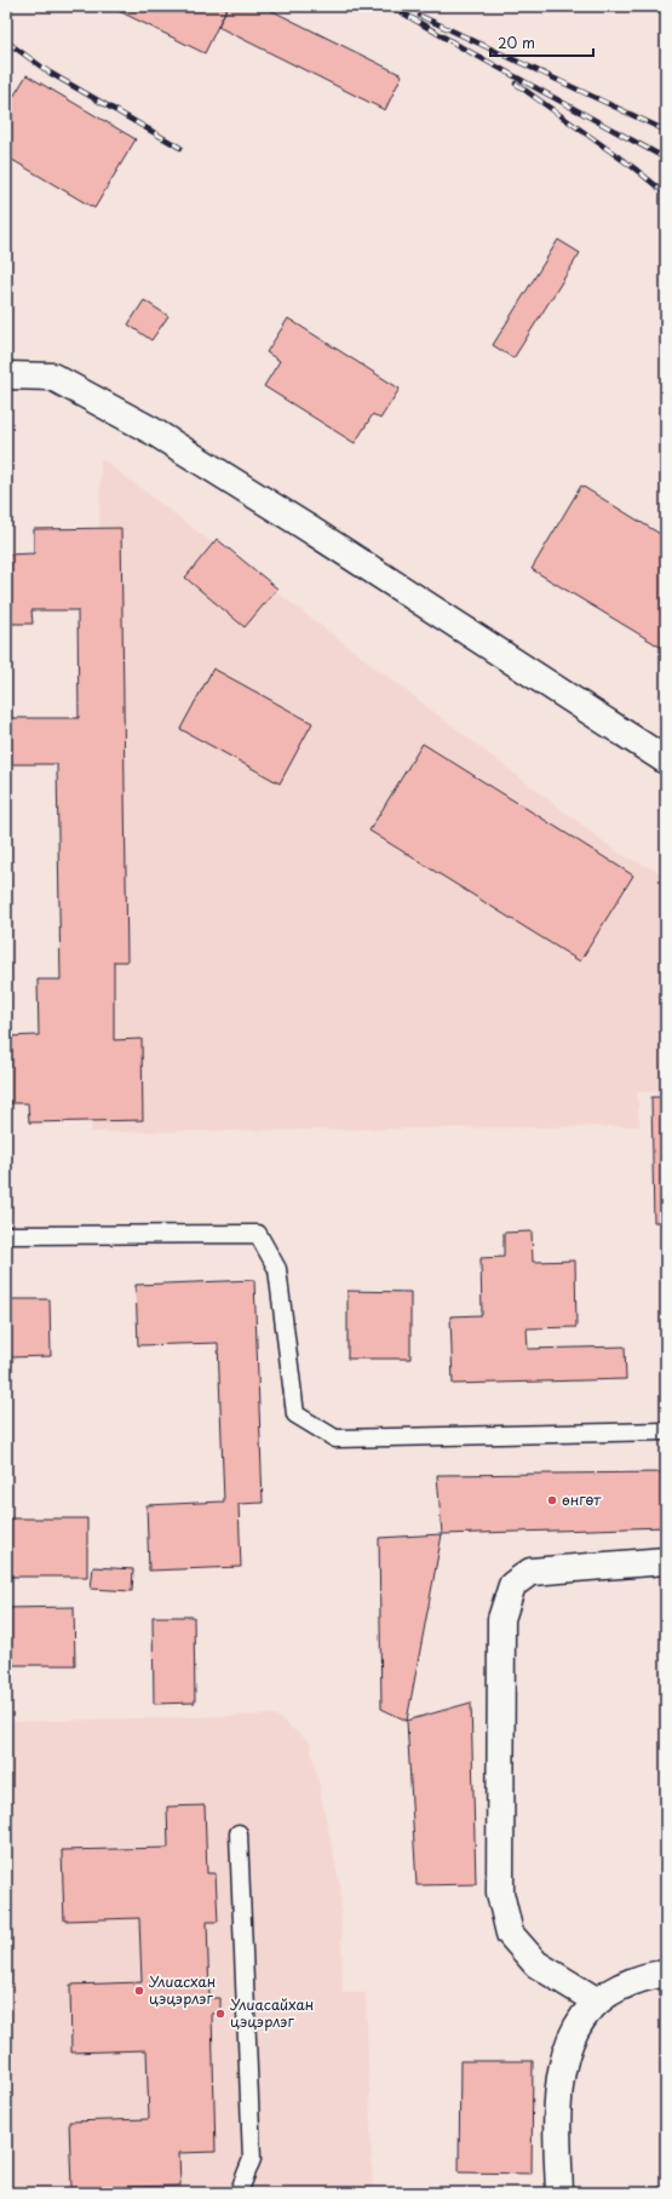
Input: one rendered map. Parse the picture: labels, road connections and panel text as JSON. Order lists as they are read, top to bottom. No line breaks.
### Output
{"places":["өнгөт","Улиасхан цэцэрлэг","Улиасайхан цэцэрлэг"],"scale_bar":"20 m"}
